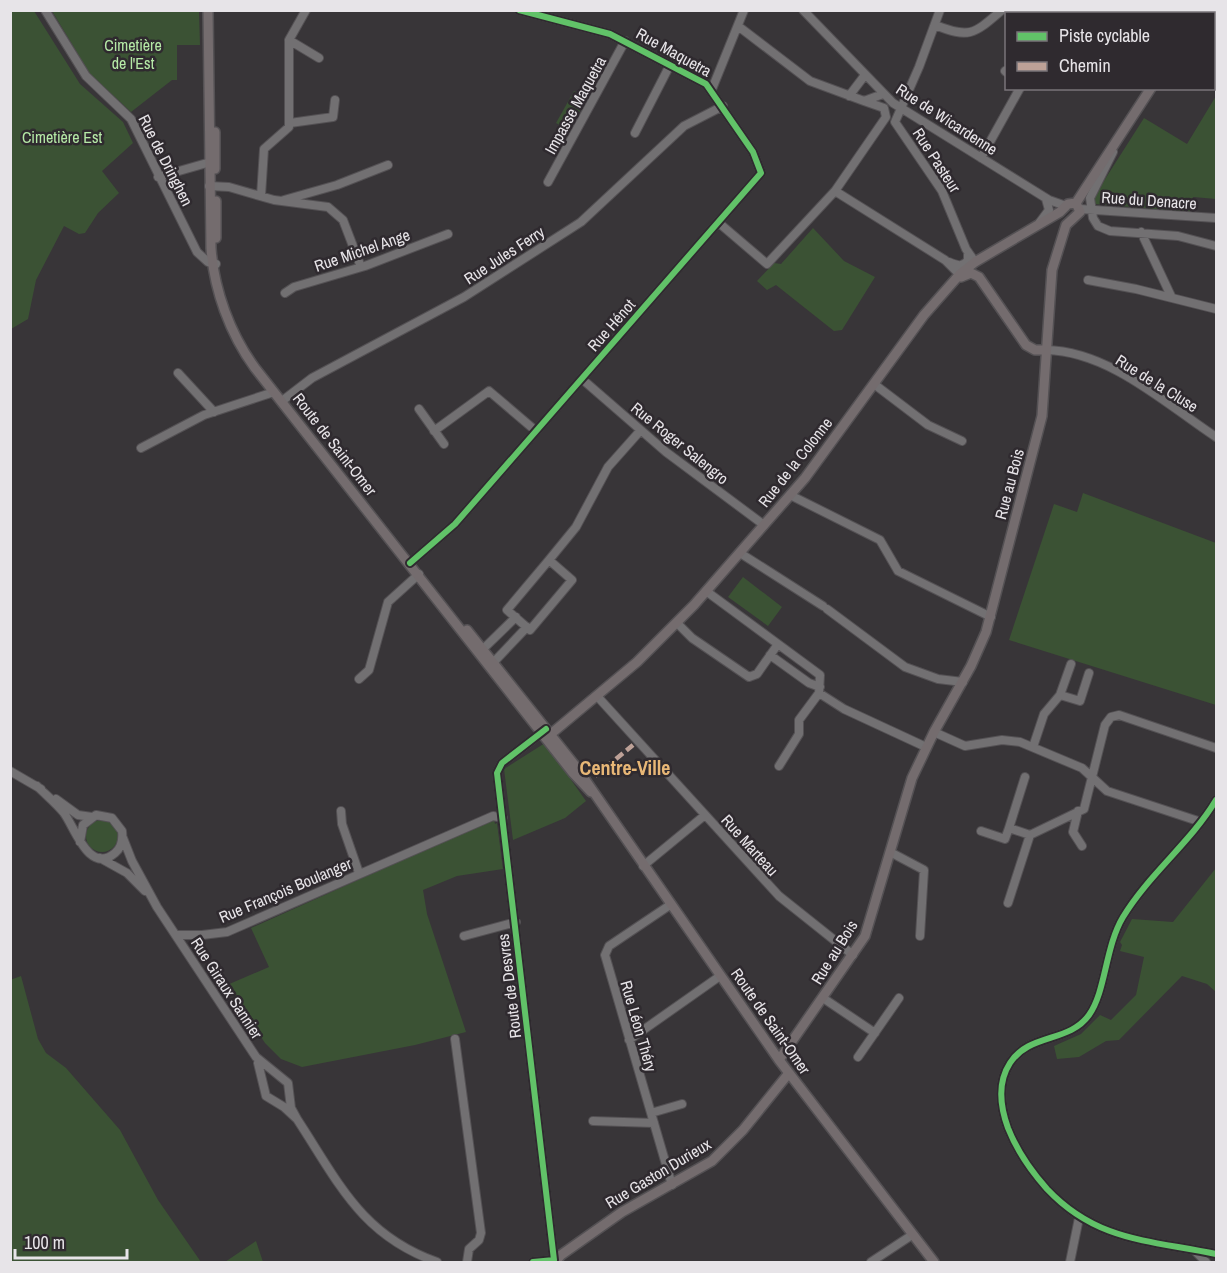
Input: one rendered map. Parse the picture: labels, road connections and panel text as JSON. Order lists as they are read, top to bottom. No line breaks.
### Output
{"streets":{"main road":["Route de Saint-Omer","Rue de la Colonne","Rue au Bois","Rue Gaston Durieux"],"street":["Rue Maquetra","Impasse Maquetra","Rue de Wicardenne","Rue de Dringhen","Rue Pasteur","Rue du Denacre","Rue Michel Ange","Rue Jules Ferry","Rue Hénot","Rue de la Cluse","Rue Roger Salengro","Rue Marteau","Rue François Boulanger","Route de Desvres","Rue Giraux Sannier","Rue Léon Théry"]},"crossings":[["Rue Maquetra","Impasse Maquetra"],["Rue Maquetra","Rue Hénot"],["Rue de Wicardenne","Rue Pasteur"],["Rue de Wicardenne","Rue de la Colonne"],["Rue de Dringhen","Route de Saint-Omer"],["Rue Pasteur","Rue de la Colonne"],["Rue du Denacre","Rue de la Colonne"],["Rue du Denacre","Rue au Bois"],["Rue Jules Ferry","Rue Hénot"],["Rue Jules Ferry","Route de Saint-Omer"],["Rue Hénot","Rue Roger Salengro"],["Rue Hénot","Route de Saint-Omer"],["Rue de la Cluse","Rue au Bois"],["Rue Roger Salengro","Rue de la Colonne"],["Route de Saint-Omer","Rue de la Colonne"],["Route de Saint-Omer","Rue au Bois"],["Route de Saint-Omer","Route de Desvres"],["Route de Saint-Omer","Rue Léon Théry"],["Route de Saint-Omer","Rue Gaston Durieux"],["Rue de la Colonne","Rue au Bois"],["Rue de la Colonne","Rue Marteau"],["Rue de la Colonne","Route de Desvres"],["Rue au Bois","Rue Marteau"],["Rue François Boulanger","Route de Desvres"],["Rue François Boulanger","Rue Giraux Sannier"],["Route de Desvres","Rue Gaston Durieux"],["Rue Léon Théry","Rue Gaston Durieux"]],"districts":["Centre-Ville"],"parks":["Cimetière de l'Est","Cimetière Est"],"legend":["Piste cyclable","Chemin"],"scale_bar":"100 m"}
